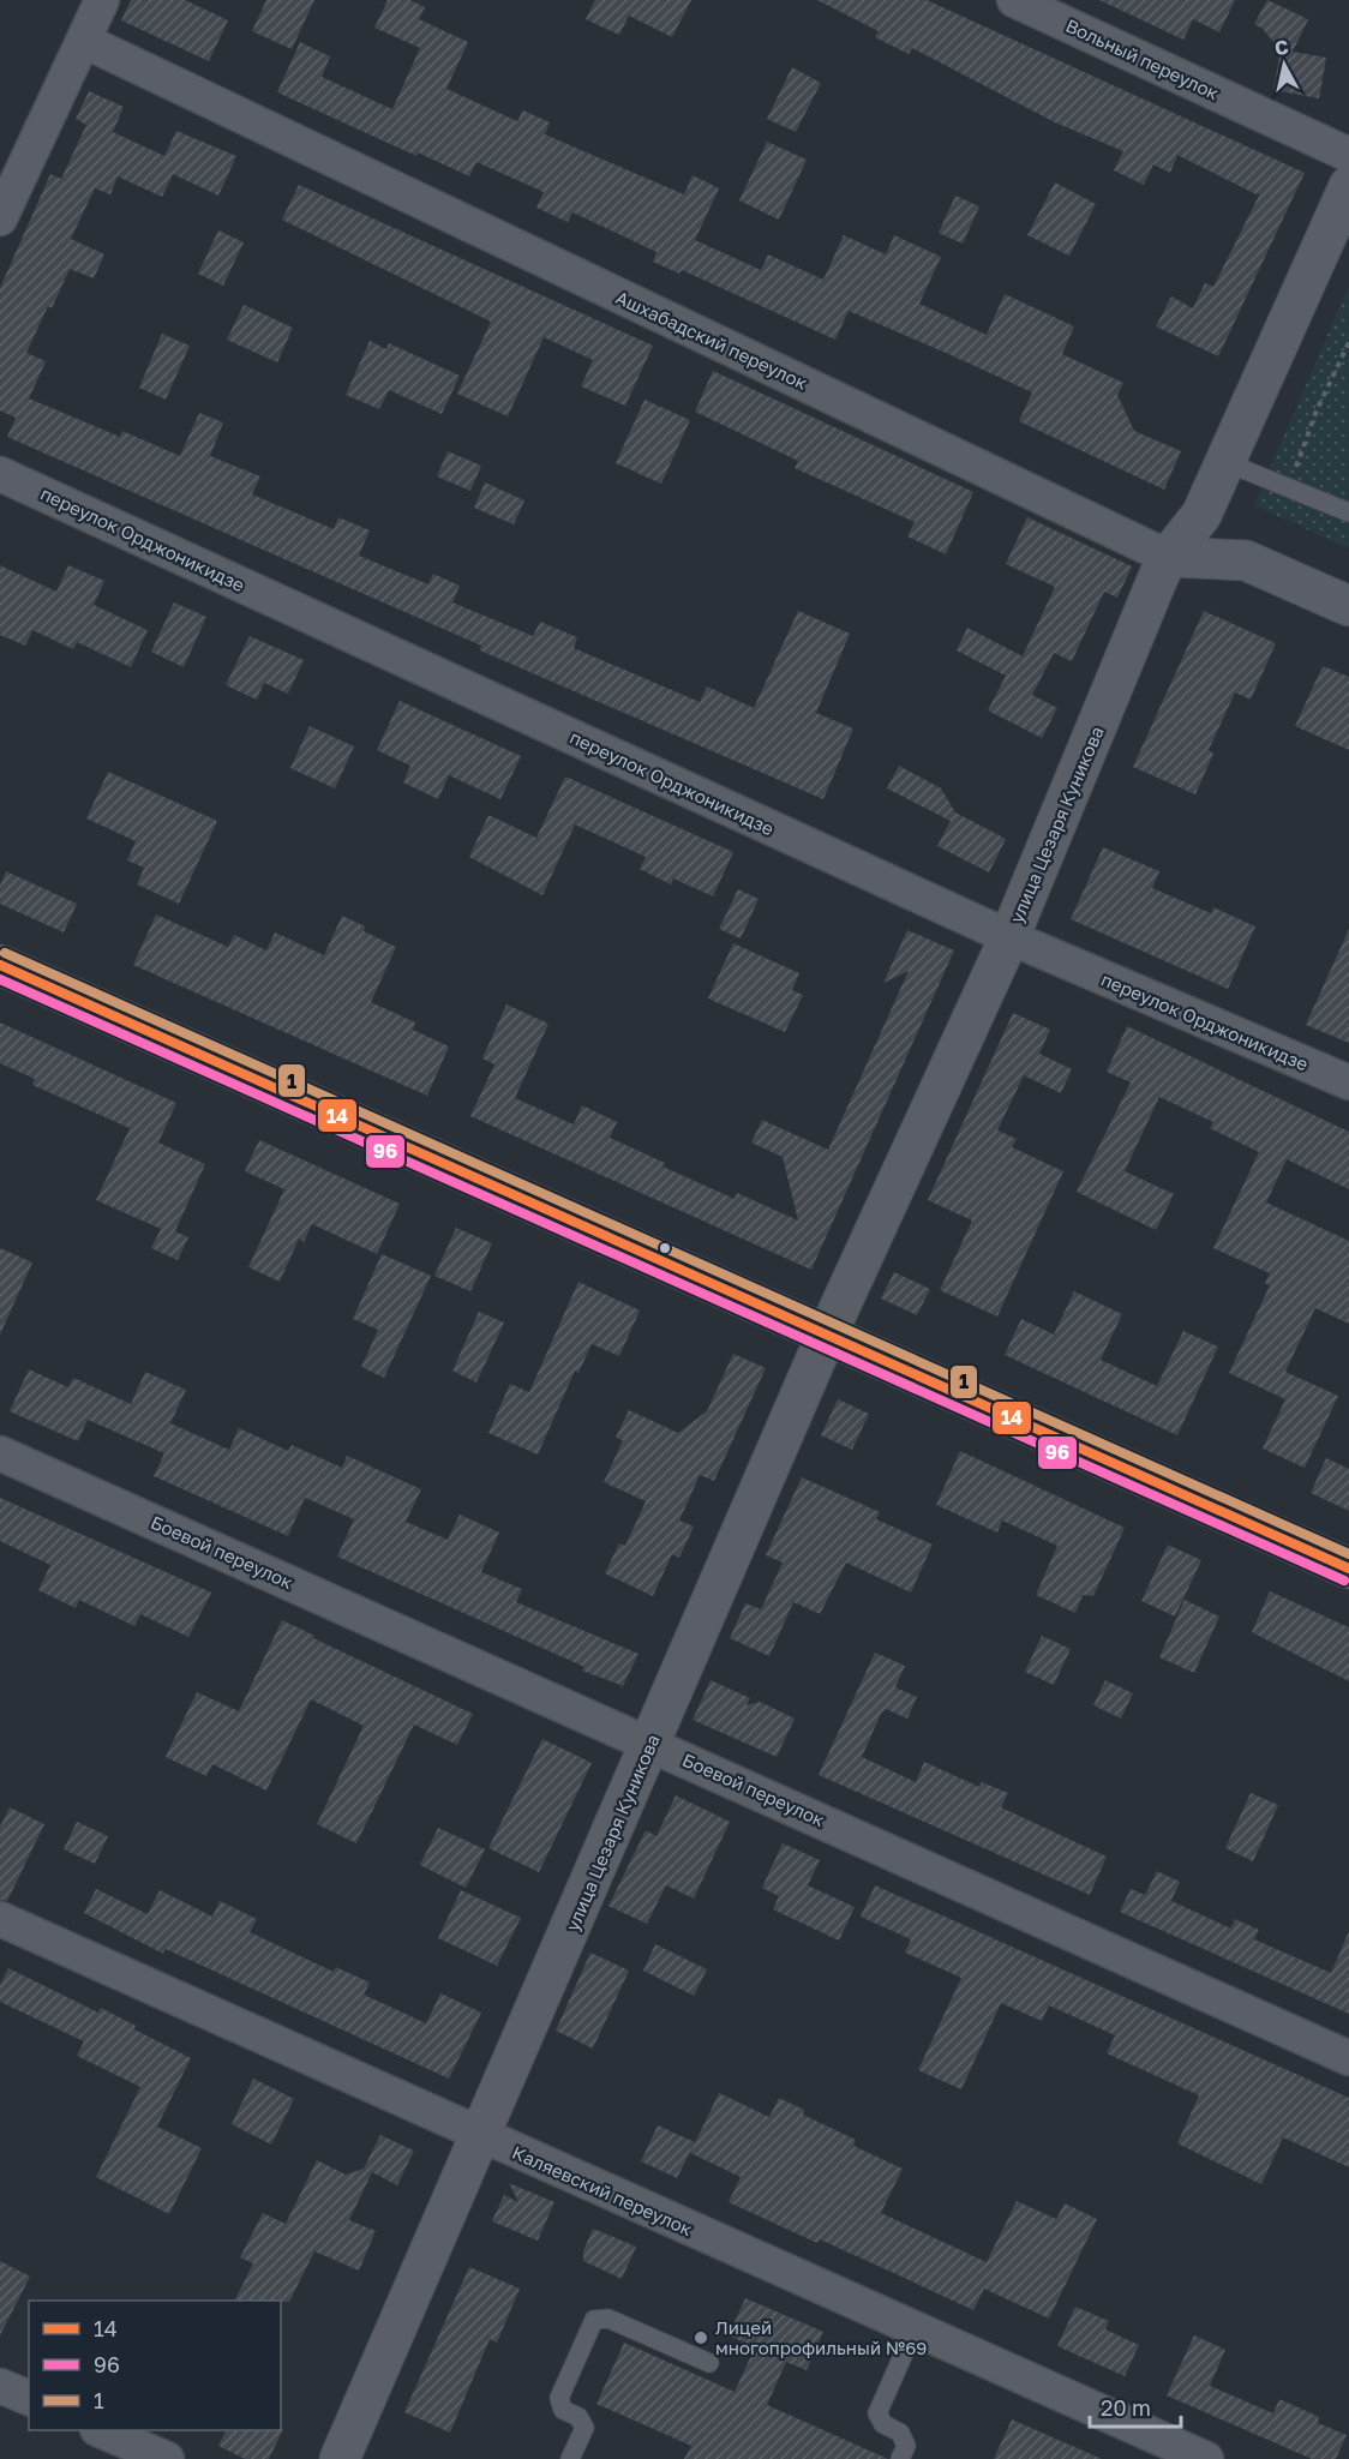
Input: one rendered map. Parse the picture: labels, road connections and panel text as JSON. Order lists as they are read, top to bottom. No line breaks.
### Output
{"streets":{"street":["Вольный переулок","Ашхабадский переулок","переулок Орджоникидзе","улица Цезаря Куникова","Боевой переулок","Каляевский переулок"]},"crossings":[["Ашхабадский переулок","улица Цезаря Куникова"],["переулок Орджоникидзе","улица Цезаря Куникова"],["улица Цезаря Куникова","Боевой переулок"],["улица Цезаря Куникова","Каляевский переулок"]],"places":["Лицей многопрофильный №69"],"lines":["transit line 1","transit line 14","transit line 96"],"legend":["14","96","1"],"scale_bar":"20 m","north":"top"}
